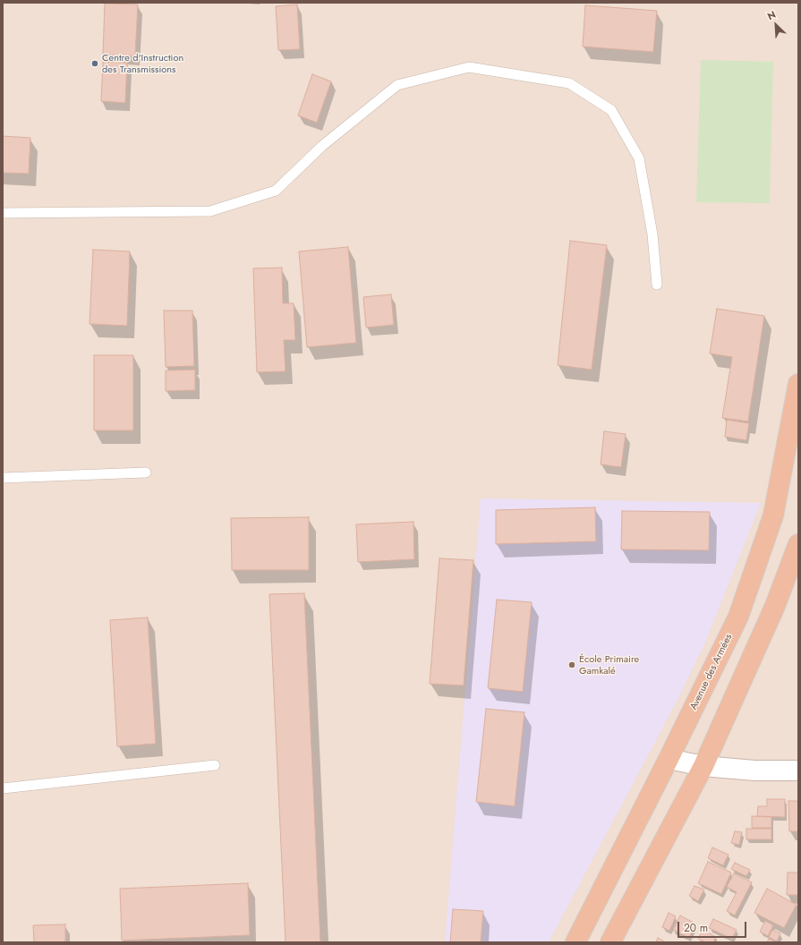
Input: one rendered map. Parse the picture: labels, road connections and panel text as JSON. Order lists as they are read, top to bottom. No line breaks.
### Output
{"streets":{"highway":["Avenue des Armées"]},"places":["Centre d'Instruction des Transmissions","École Primaire Gamkalé"],"scale_bar":"20 m","north":"top left"}
